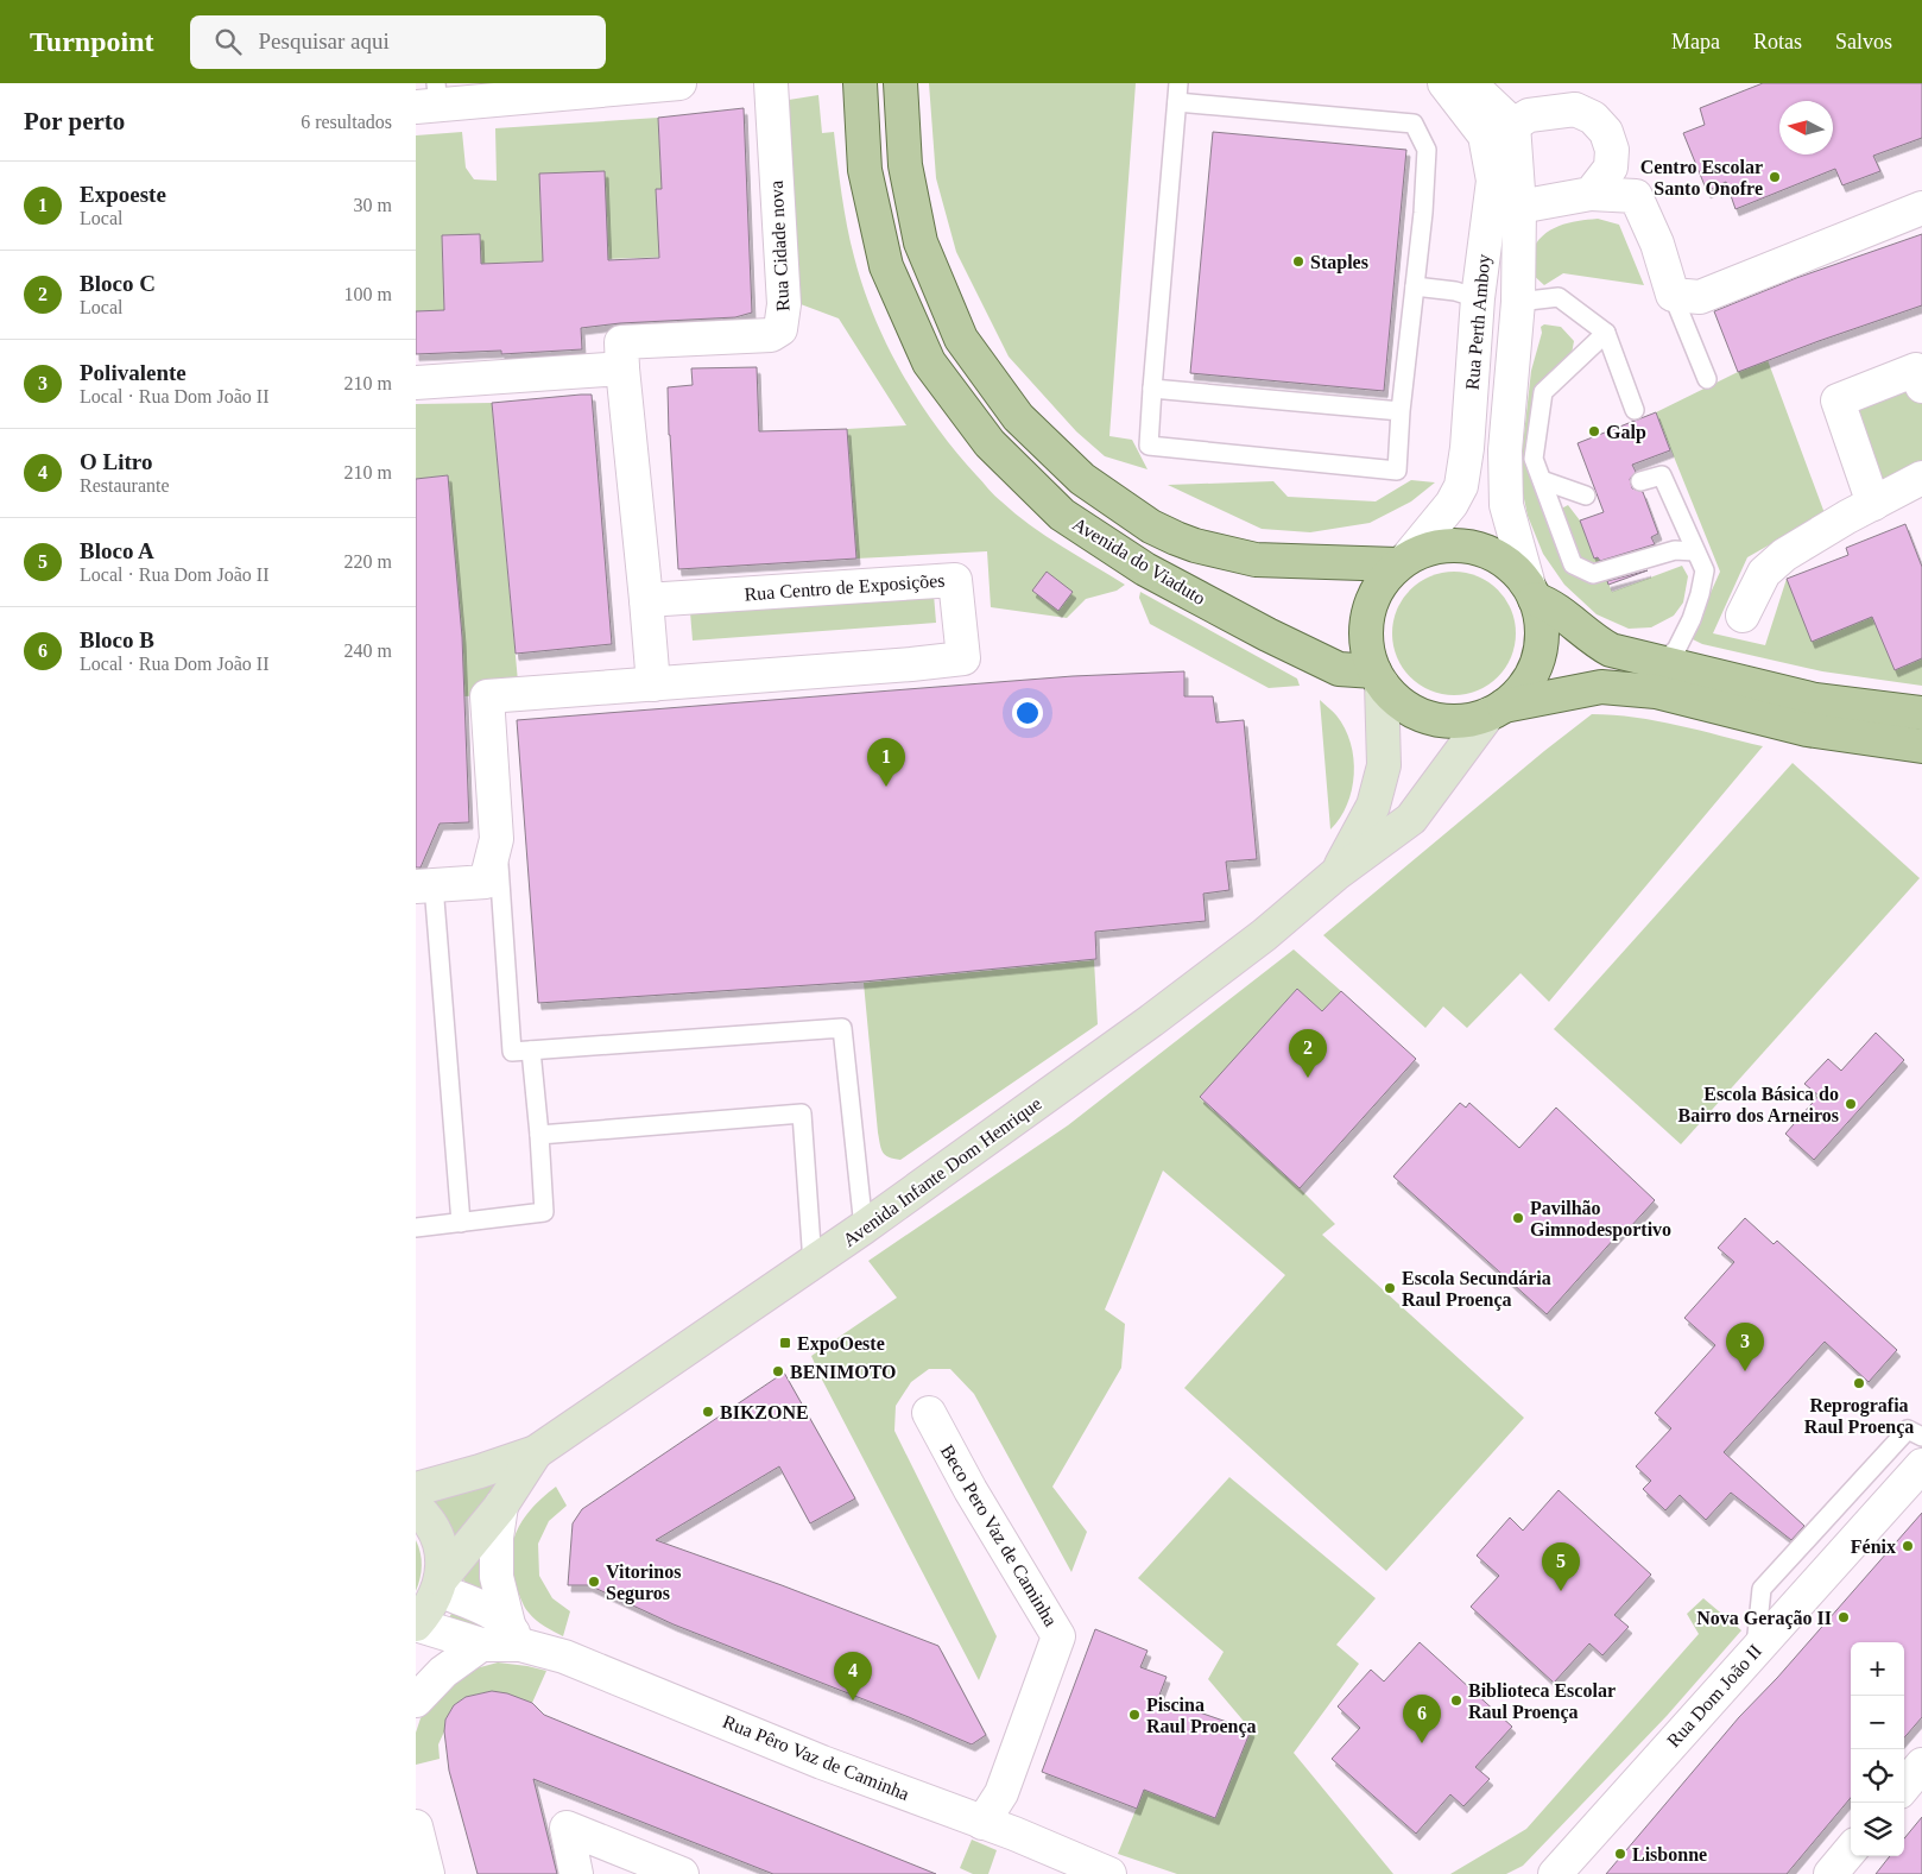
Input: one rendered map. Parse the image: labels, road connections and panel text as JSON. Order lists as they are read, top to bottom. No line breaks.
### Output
{"streets":{"main road":["Avenida do Viaduto","Avenida Infante Dom Henrique"],"street":["Rua Cidade nova","Rua Perth Amboy","Rua Centro de Exposições","Beco Pero Vaz de Caminha","Rua Dom João II","Rua Pêro Vaz de Caminha"]},"crossings":[["Rua Perth Amboy","Avenida do Viaduto"],["Rua Perth Amboy","Avenida Infante Dom Henrique"],["Avenida do Viaduto","Avenida Infante Dom Henrique"],["Beco Pero Vaz de Caminha","Rua Pêro Vaz de Caminha"]],"places":{"other":["Centro Escolar Santo Onofre","Staples","Galp","Escola Básica do Bairro dos Arneiros","Pavilhão Gimnodesportivo","Escola Secundária Raul Proença","BENIMOTO","Reprografia Raul Proença","BIKZONE","Fénix","Vitorinos Seguros","Nova Geração II","Biblioteca Escolar Raul Proença","Piscina Raul Proença","Lisbonne"],"transit":["ExpoOeste"]},"north":"left","page":{"header":"Turnpoint","search":"Pesquisar aqui","nav":["Mapa","Rotas","Salvos"],"heading":["Por perto","6 resultados"],"list":[{"mark":"1","name":"Expoeste","note":"Local","value":"30 m"},{"mark":"2","name":"Bloco C","note":"Local","value":"100 m"},{"mark":"3","name":"Polivalente","note":"Local · Rua Dom João II","value":"210 m"},{"mark":"4","name":"O Litro","note":"Restaurante","value":"210 m"},{"mark":"5","name":"Bloco A","note":"Local · Rua Dom João II","value":"220 m"},{"mark":"6","name":"Bloco B","note":"Local · Rua Dom João II","value":"240 m"}],"pins":["1","2","3","5","4","6"],"map_buttons":["+","−"]}}
